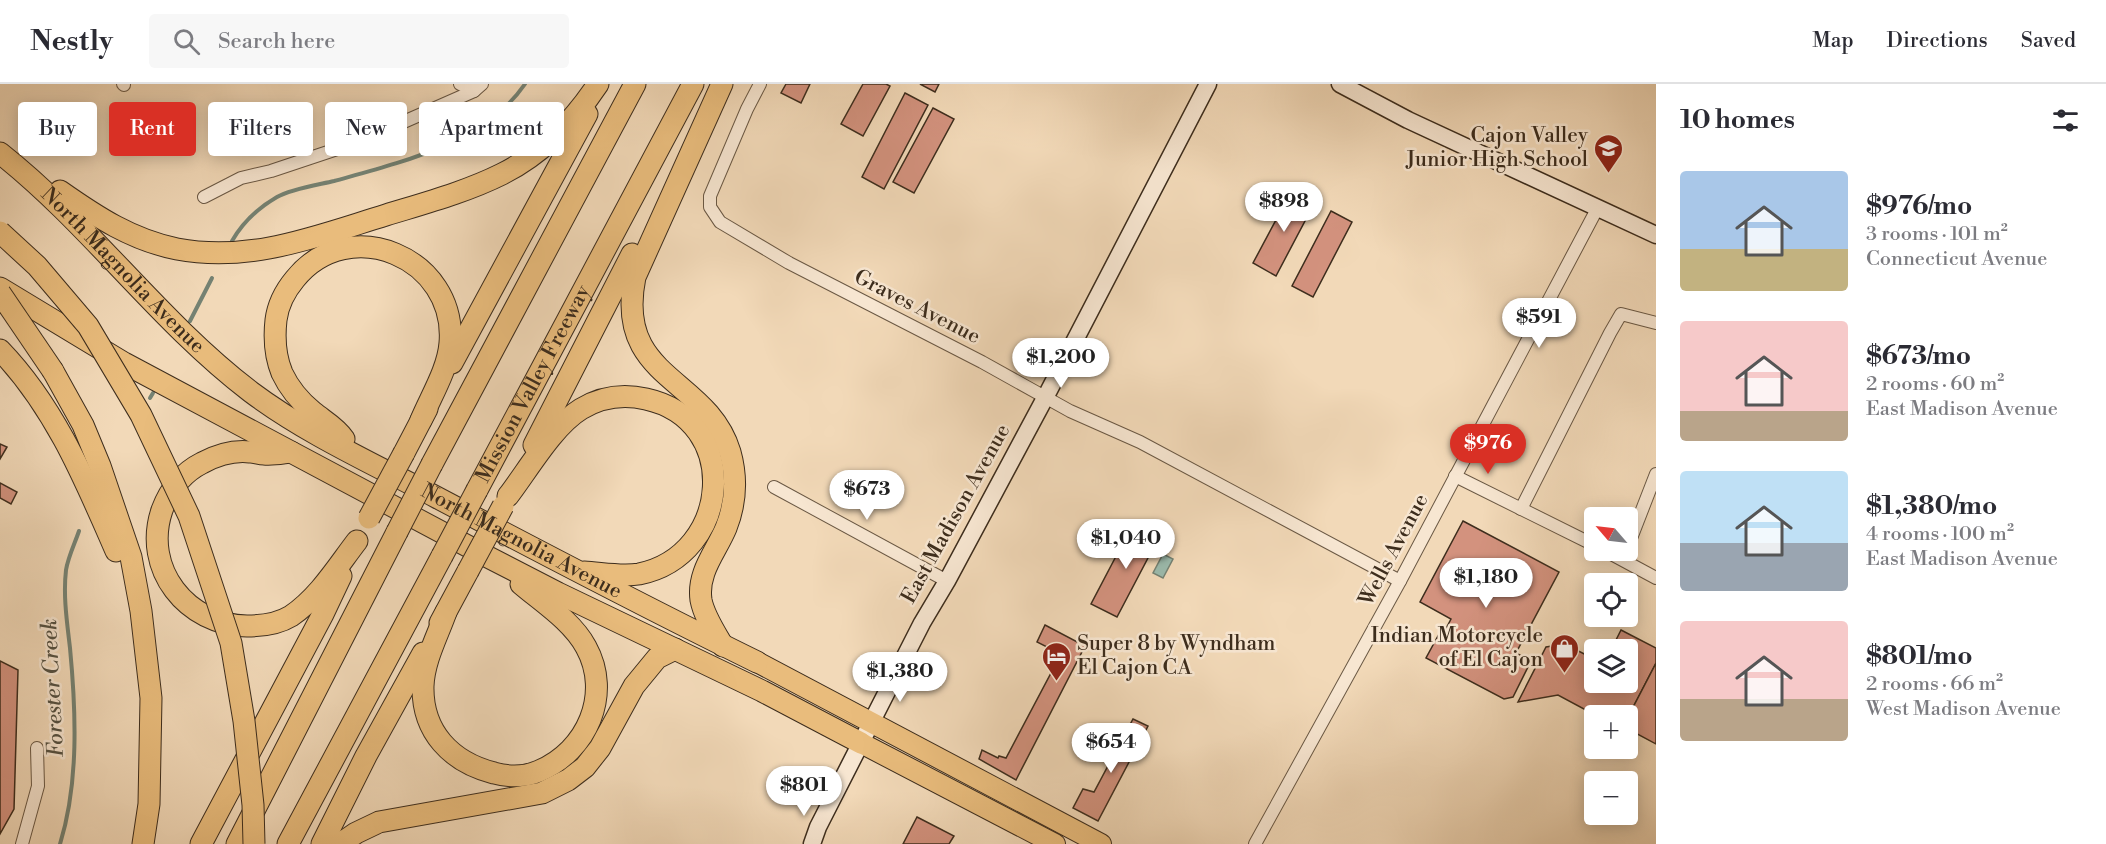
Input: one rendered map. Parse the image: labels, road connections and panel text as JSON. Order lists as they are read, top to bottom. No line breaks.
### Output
{"streets":{"highway":["North Magnolia Avenue","Mission Valley Freeway"],"street":["Graves Avenue","East Madison Avenue","Wells Avenue"]},"crossings":[["North Magnolia Avenue","East Madison Avenue"],["Graves Avenue","East Madison Avenue"],["Graves Avenue","Wells Avenue"]],"water":["Forester Creek"],"places":{"school or university":["Cajon Valley Junior High School"],"shop":["Indian Motorcycle of El Cajon"],"hotel":["Super 8 by Wyndham El Cajon CA"]},"north":"top left","page":{"header":"Nestly","search":"Search here","nav":["Map","Directions","Saved"],"heading":"10 homes","chip":["Buy","Rent","Filters","New","Apartment"],"list":[{"name":"$976/mo","note":"3 rooms · 101 m² · Connecticut Avenue"},{"name":"$673/mo","note":"2 rooms · 60 m² · East Madison Avenue"},{"name":"$1,380/mo","note":"4 rooms · 100 m² · East Madison Avenue"},{"name":"$801/mo","note":"2 rooms · 66 m² · West Madison Avenue"}],"price":["$898","$591","$1,200","$976","$673","$1,040","$1,180","$1,380","$654","$801"],"map_buttons":["+","−"]}}
